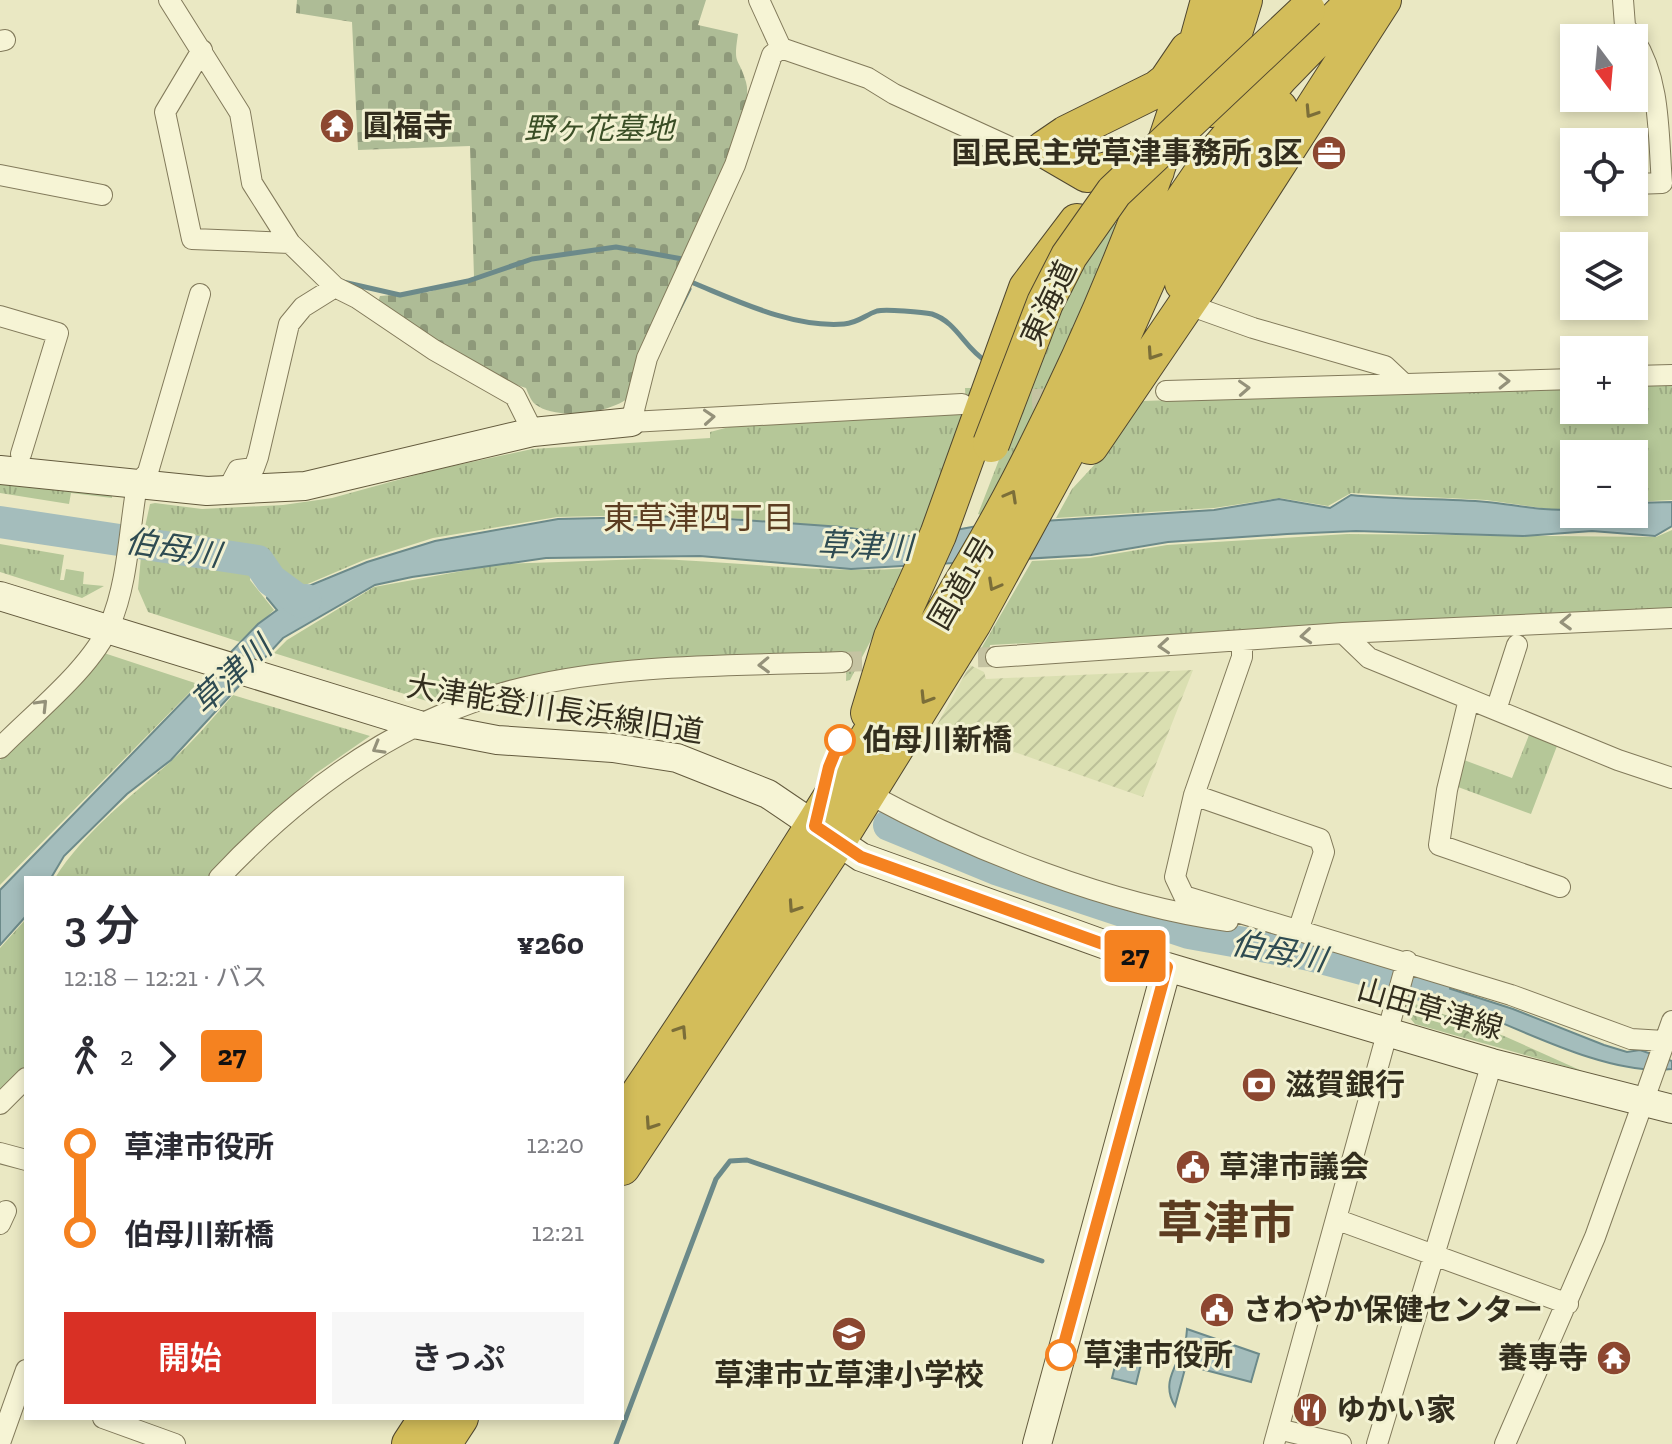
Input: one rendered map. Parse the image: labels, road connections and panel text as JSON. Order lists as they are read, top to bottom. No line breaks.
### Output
{"streets":{"highway":["東海道","国道1号"],"street":["大津能登川長浜線旧道","山田草津線"]},"crossings":[["東海道","国道1号"],["国道1号","大津能登川長浜線旧道"],["国道1号","山田草津線"],["大津能登川長浜線旧道","山田草津線"]],"districts":["東草津四丁目","草津市"],"water":["草津川","伯母川"],"parks":["野ヶ花墓地"],"places":{"temple":["圓福寺","養専寺"],"office":["国民民主党草津事務所 3区"],"other":["伯母川新橋","草津市役所"],"bank":["滋賀銀行"],"public building":["草津市議会","さわやか保健センター"],"school or university":["草津市立草津小学校"],"restaurant":["ゆかい家"]},"lines":["bus line 27"],"north":"bottom","page":{"on_map":"27","map_buttons":["+","−"],"heading":["3 分","12:18 – 12:21 · バス","¥260"],"legs":["2","27"],"list":[{"name":"草津市役所","value":"12:20"},{"name":"伯母川新橋","value":"12:21"}],"buttons":["開始","きっぷ"]}}
